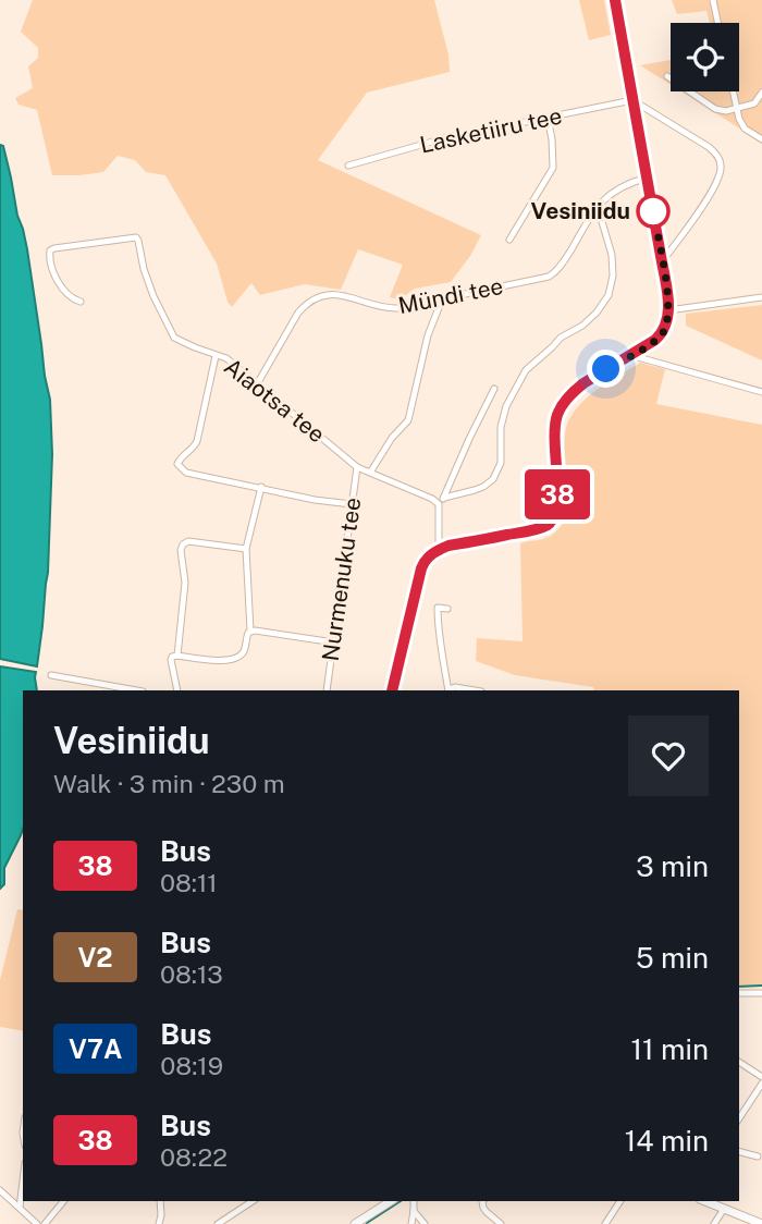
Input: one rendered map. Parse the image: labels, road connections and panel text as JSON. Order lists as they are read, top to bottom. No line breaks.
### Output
{"streets":{"street":["Lasketiiru tee","Mündi tee","Aiaotsa tee","Nurmenuku tee"]},"crossings":[["Mündi tee","Aiaotsa tee"],["Aiaotsa tee","Nurmenuku tee"]],"places":["Vesiniidu"],"lines":["bus line 38"],"page":{"on_map":"38","heading":["Vesiniidu","Walk · 3 min · 230 m"],"list":[{"mark":"38","name":"Bus","note":"08:11","value":"3 min"},{"mark":"V2","name":"Bus","note":"08:13","value":"5 min"},{"mark":"V7A","name":"Bus","note":"08:19","value":"11 min"},{"mark":"38","name":"Bus","note":"08:22","value":"14 min"}]}}
